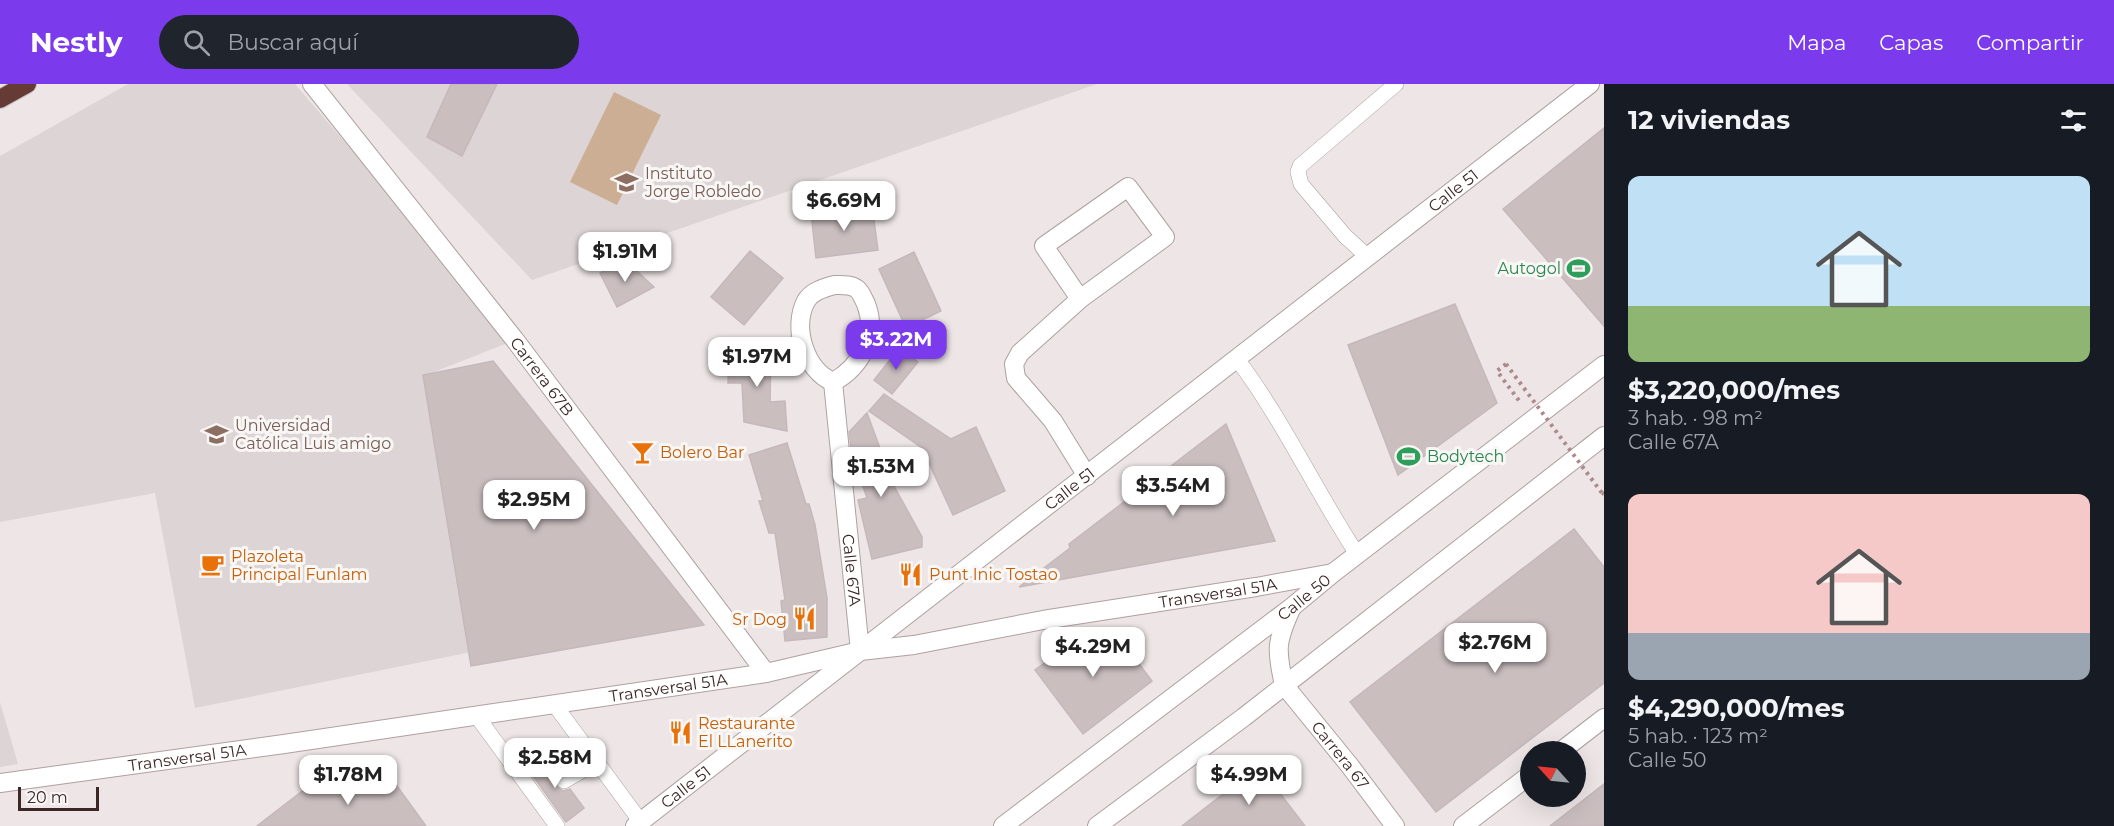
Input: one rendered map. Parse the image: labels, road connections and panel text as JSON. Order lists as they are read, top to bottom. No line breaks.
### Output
{"streets":{"street":["Calle 51","Carrera 67B","Calle 67A","Transversal 51A","Calle 50","Carrera 67"]},"crossings":[["Calle 51","Calle 67A"],["Calle 51","Transversal 51A"],["Carrera 67B","Transversal 51A"],["Calle 67A","Transversal 51A"],["Transversal 51A","Calle 50"]],"places":{"school or university":["Instituto Jorge Robledo","Universidad Católica Luis amigo"],"sports":["Autogol","Bodytech"],"bar":["Bolero Bar"],"cafe":["Plazoleta Principal Funlam"],"restaurant":["Punt Inic Tostao","Sr Dog","Restaurante El LLanerito"]},"scale_bar":"20 m","north":"top left","page":{"header":"Nestly","search":"Buscar aquí","nav":["Mapa","Capas","Compartir"],"heading":"12 viviendas","list":[{"name":"$3,220,000/mes","note":"3 hab. · 98 m² · Calle 67A"},{"name":"$4,290,000/mes","note":"5 hab. · 123 m² · Calle 50"}],"price":["$6.69M","$1.91M","$3.22M","$1.97M","$1.53M","$3.54M","$2.95M","$2.76M","$4.29M","$2.58M","$1.78M","$4.99M"],"scale":"20 m"}}
